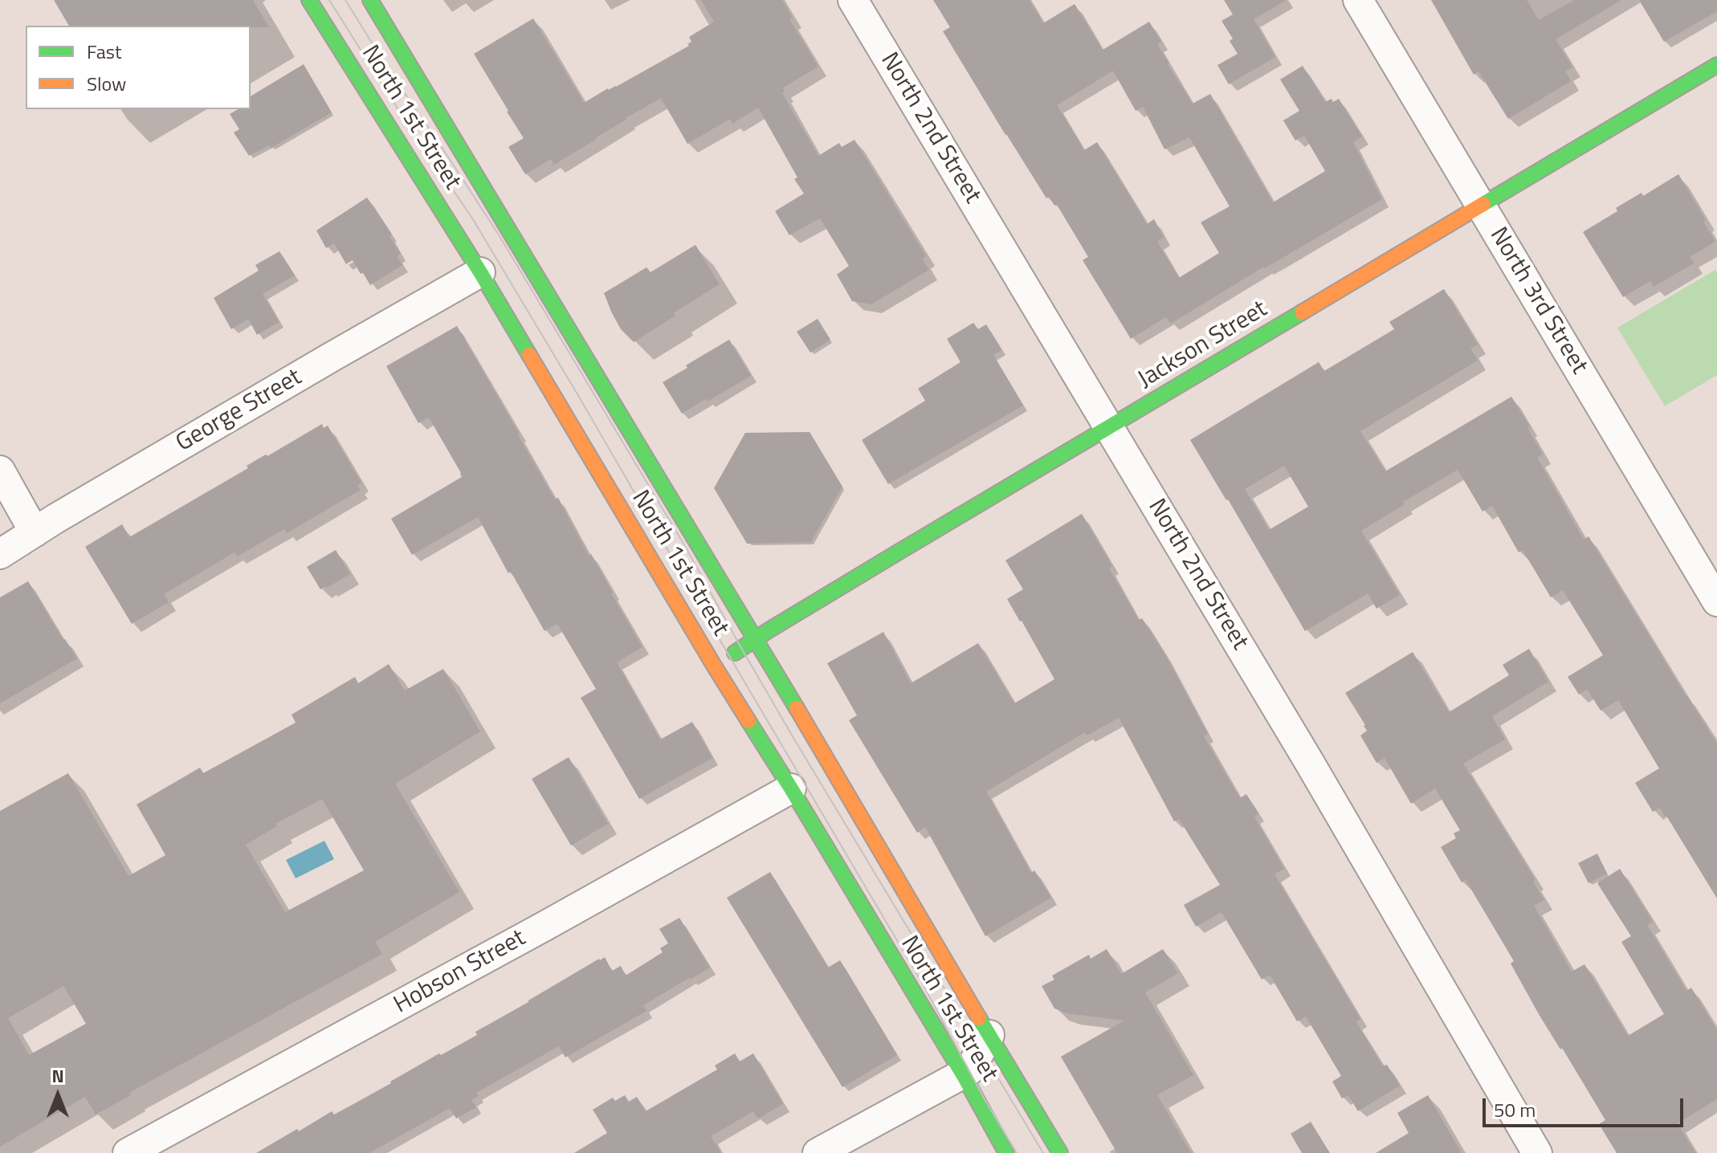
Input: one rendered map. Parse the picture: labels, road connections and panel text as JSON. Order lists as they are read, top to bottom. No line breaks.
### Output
{"streets":{"main road":["North 1st Street","Jackson Street"],"street":["North 2nd Street","North 3rd Street","George Street","Hobson Street"]},"crossings":[["North 1st Street","Jackson Street"],["North 1st Street","George Street"],["North 1st Street","Hobson Street"],["North 2nd Street","Jackson Street"],["North 3rd Street","Jackson Street"]],"legend":["Fast","Slow"],"scale_bar":"50 m","north":"top"}
